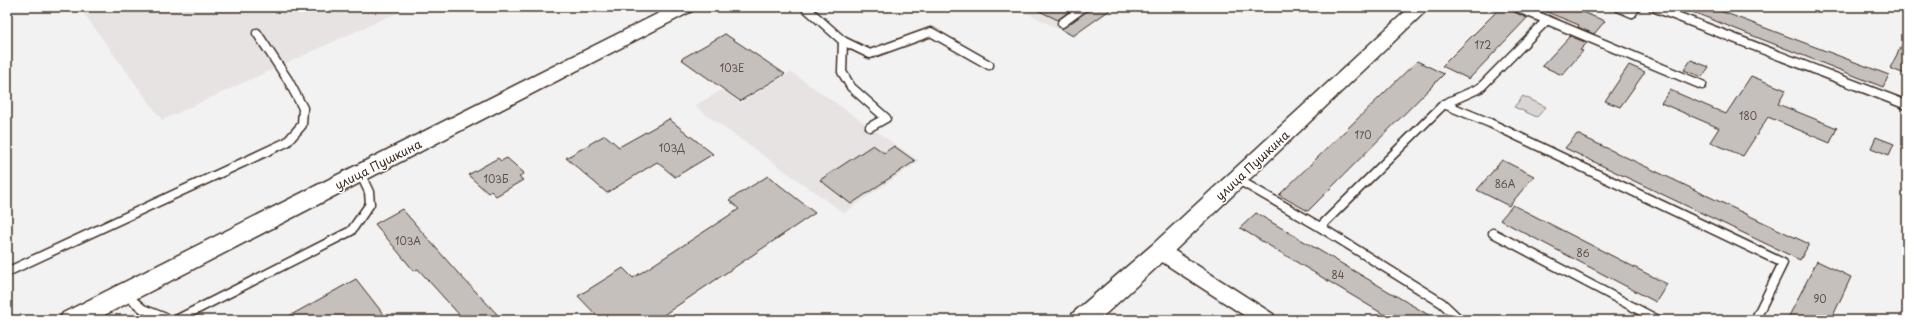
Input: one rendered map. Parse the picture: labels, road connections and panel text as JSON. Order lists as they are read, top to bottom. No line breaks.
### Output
{"streets":{"main road":["улица Пушкина"]},"house_numbers":["172","103Е","180","170","103Д","103Б","86А","103А","86","84","90"]}
